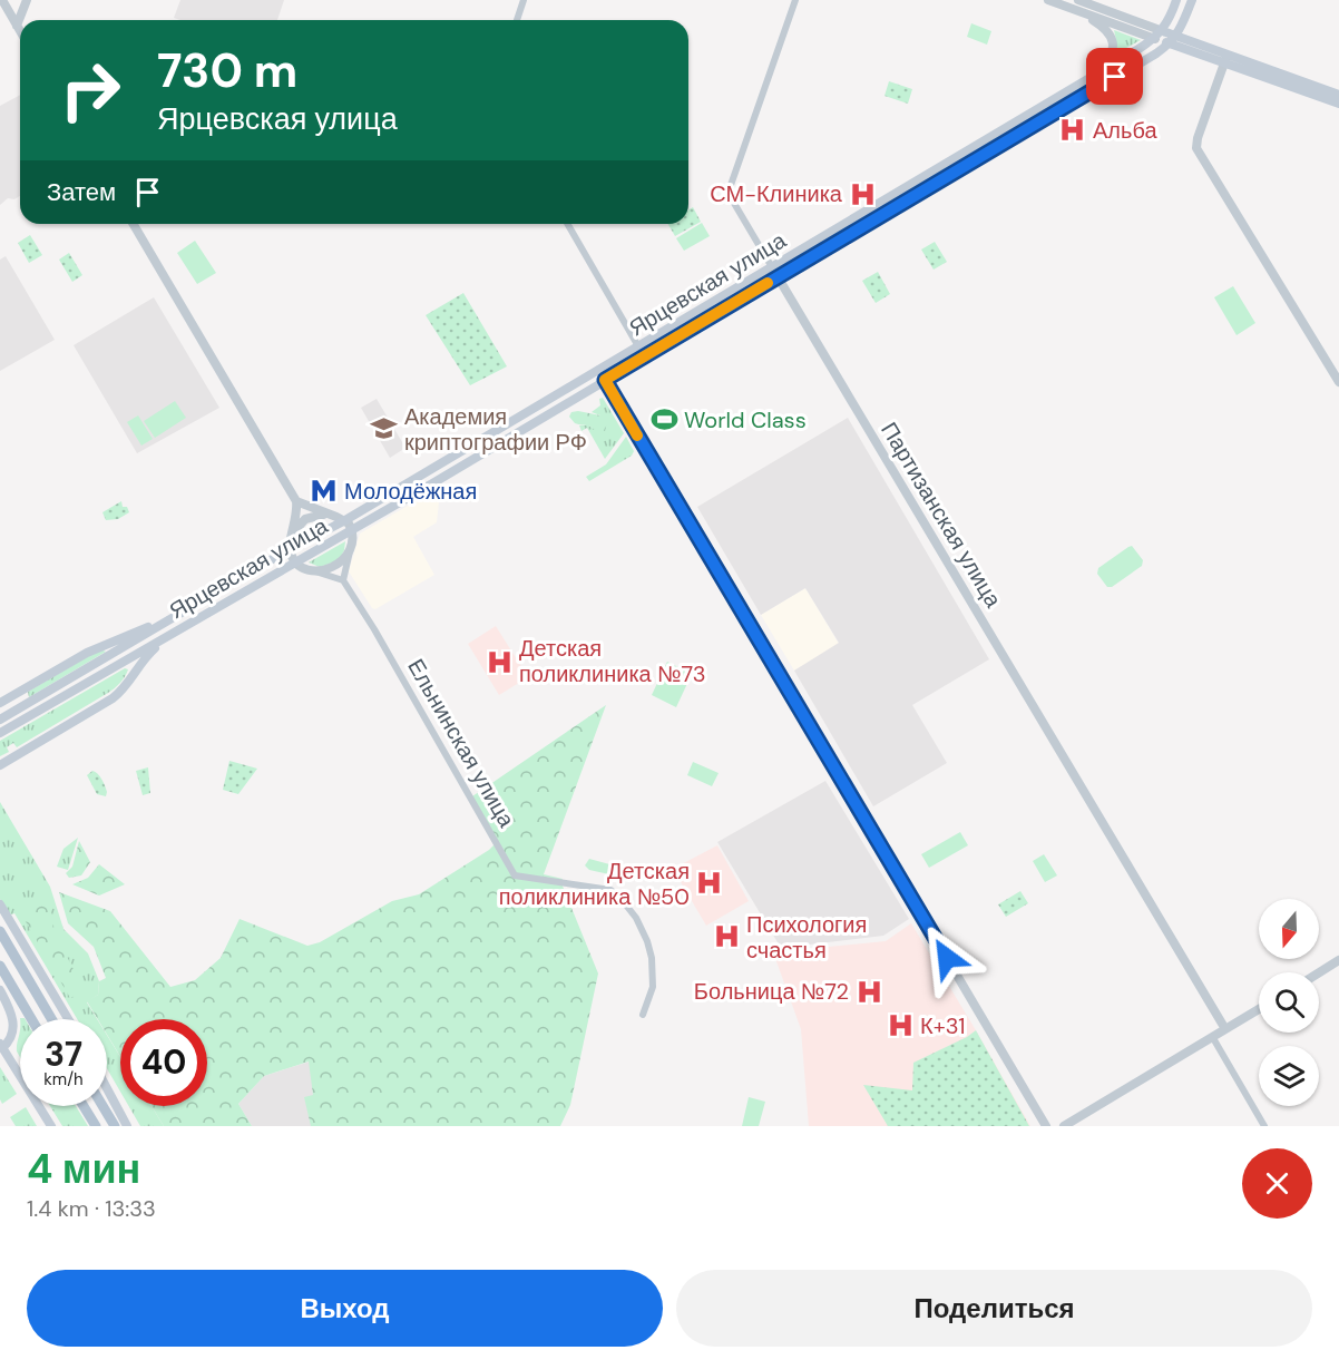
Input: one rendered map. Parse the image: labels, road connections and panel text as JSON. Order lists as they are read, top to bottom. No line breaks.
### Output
{"streets":{"main road":["Ярцевская улица"],"street":["Партизанская улица","Ельнинская улица"]},"crossings":[["Ярцевская улица","Партизанская улица"]],"places":{"hospital":["Альба","СМ-Клиника","Детская поликлиника №73","Детская поликлиника №50","Психология счастья","Больница №72","К+31"],"sports":["World Class"],"school or university":["Академия криптографии РФ"],"metro station":["Молодёжная"]},"north":"bottom","page":{"turn":["730 m","Ярцевская улица"],"then":"Затем","speed":"37 km/h","limit":"40","heading":["4 мин","1.4 km · 13:33"],"buttons":["Выход","Поделиться"]}}
